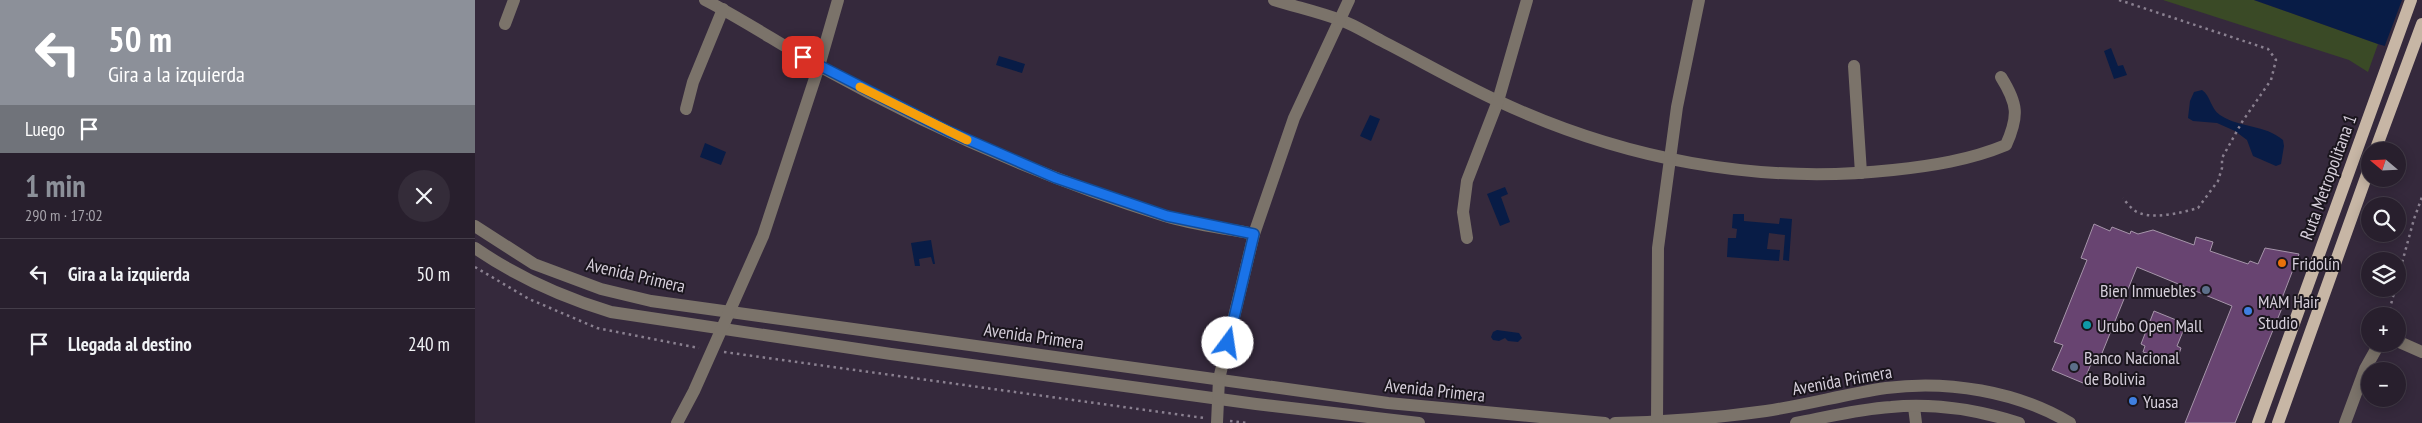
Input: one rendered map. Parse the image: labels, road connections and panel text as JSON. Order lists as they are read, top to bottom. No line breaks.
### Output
{"streets":{"main road":["Ruta Metropolitana 1"],"street":["Avenida Primera"]},"places":["Fridolín","Bien Inmuebles","MAM Hair Studio","Urubo Open Mall","Banco Nacional de Bolivia","Yuasa"],"north":"left","page":{"turn":["50 m","Gira a la izquierda"],"then":"Luego","map_buttons":["+","−"],"heading":["1 min","290 m · 17:02"],"list":[{"name":"Gira a la izquierda","value":"50 m"},{"name":"Llegada al destino","value":"240 m"}]}}
